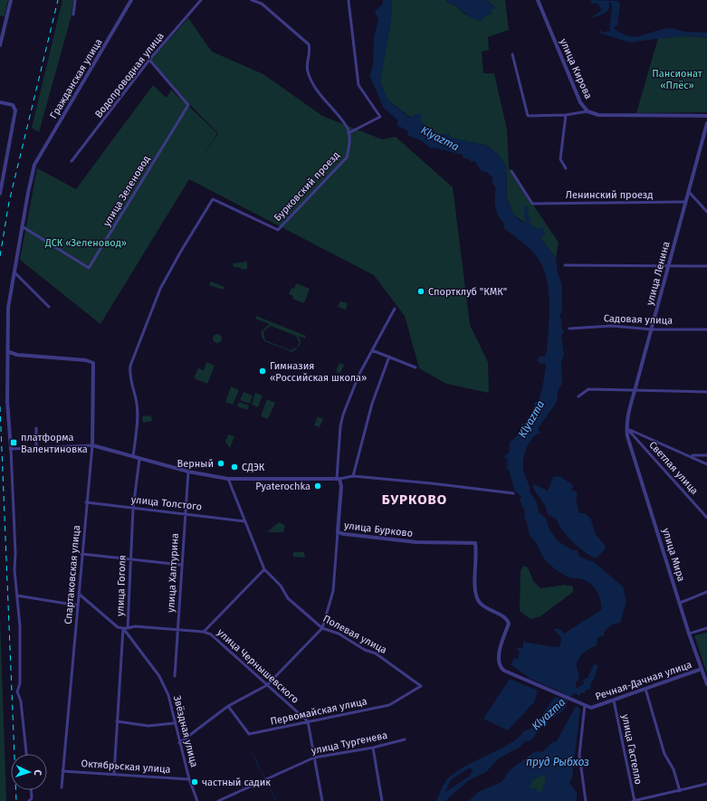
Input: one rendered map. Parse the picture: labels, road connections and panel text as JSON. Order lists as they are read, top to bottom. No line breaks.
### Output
{"streets":{"street":["улица Кирова","Водопроводная улица","Гражданская улица","Бурковский проезд","улица Зеленовод","Ленинский проезд","улица Ленина","Садовая улица","Светлая улица","улица Толстого","улица Бурково","улица Мира","улица Халтурина","Спартаковская улица","улица Гоголя","Полевая улица","улица Чернышевского","Речная-Дачная улица","Первомайская улица","Звёздная улица","улица Тургенева","улица Гастелло","Октябрьская улица"]},"crossings":[["Водопроводная улица","улица Зеленовод"],["Гражданская улица","улица Зеленовод"],["Гражданская улица","Спартаковская улица"],["Ленинский проезд","улица Ленина"],["улица Ленина","Садовая улица"],["улица Ленина","Светлая улица"],["улица Ленина","улица Мира"],["Светлая улица","улица Мира"],["улица Толстого","улица Халтурина"],["улица Толстого","Спартаковская улица"],["улица Толстого","улица Гоголя"],["улица Толстого","Полевая улица"],["улица Бурково","Речная-Дачная улица"],["улица Мира","Речная-Дачная улица"],["улица Халтурина","улица Чернышевского"],["Спартаковская улица","Звёздная улица"],["Спартаковская улица","Октябрьская улица"],["улица Гоголя","улица Чернышевского"],["улица Гоголя","Звёздная улица"],["улица Гоголя","Октябрьская улица"],["Полевая улица","Первомайская улица"],["улица Чернышевского","Первомайская улица"],["Речная-Дачная улица","улица Гастелло"],["Звёздная улица","Октябрьская улица"]],"districts":["БУРКОВО"],"water":["Klyazma","пруд Рыбхоз"],"parks":["Пансионат «Плёс»","ДСК «Зеленовод»"],"places":{"other":["Спортклуб \"КМК\"","Гимназия «Российская школа»","Верный","СДЭК","Pyaterochka","частный садик"],"transit":["платформа Валентиновка"]},"north":"right"}
